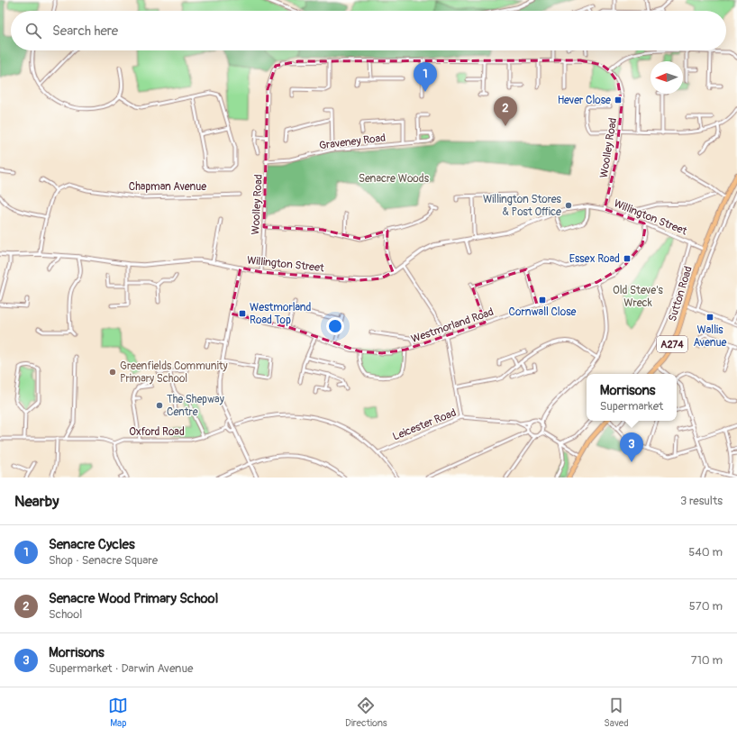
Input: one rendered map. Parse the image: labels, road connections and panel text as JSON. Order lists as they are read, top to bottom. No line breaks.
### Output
{"streets":{"main road":["Sutton Road","A274"],"street":["Graveney Road","Woolley Road","Chapman Avenue","Willington Street","Westmorland Road","Leicester Road","Oxford Road"]},"crossings":[["Graveney Road","Woolley Road"],["Woolley Road","Willington Street"],["Willington Street","Sutton Road"],["Willington Street","Westmorland Road"],["Willington Street","A274"],["Sutton Road","A274"]],"parks":["Senacre Woods","Old Steve's Wreck"],"places":{"transit":["Hever Close","Essex Road","Cornwall Close","Westmorland Road Top","Wallis Avenue"],"other":["Willington Stores & Post Office","Greenfields Community Primary School","The Shepway Centre"]},"north":"left","page":{"search":"Search here","pins":["1","2","3"],"popup":["Morrisons","Supermarket"],"heading":["Nearby","3 results"],"list":[{"mark":"1","name":"Senacre Cycles","note":"Shop · Senacre Square","value":"540 m"},{"mark":"2","name":"Senacre Wood Primary School","note":"School","value":"570 m"},{"mark":"3","name":"Morrisons","note":"Supermarket · Darwin Avenue","value":"710 m"}],"nav":["Map","Directions","Saved"]}}
